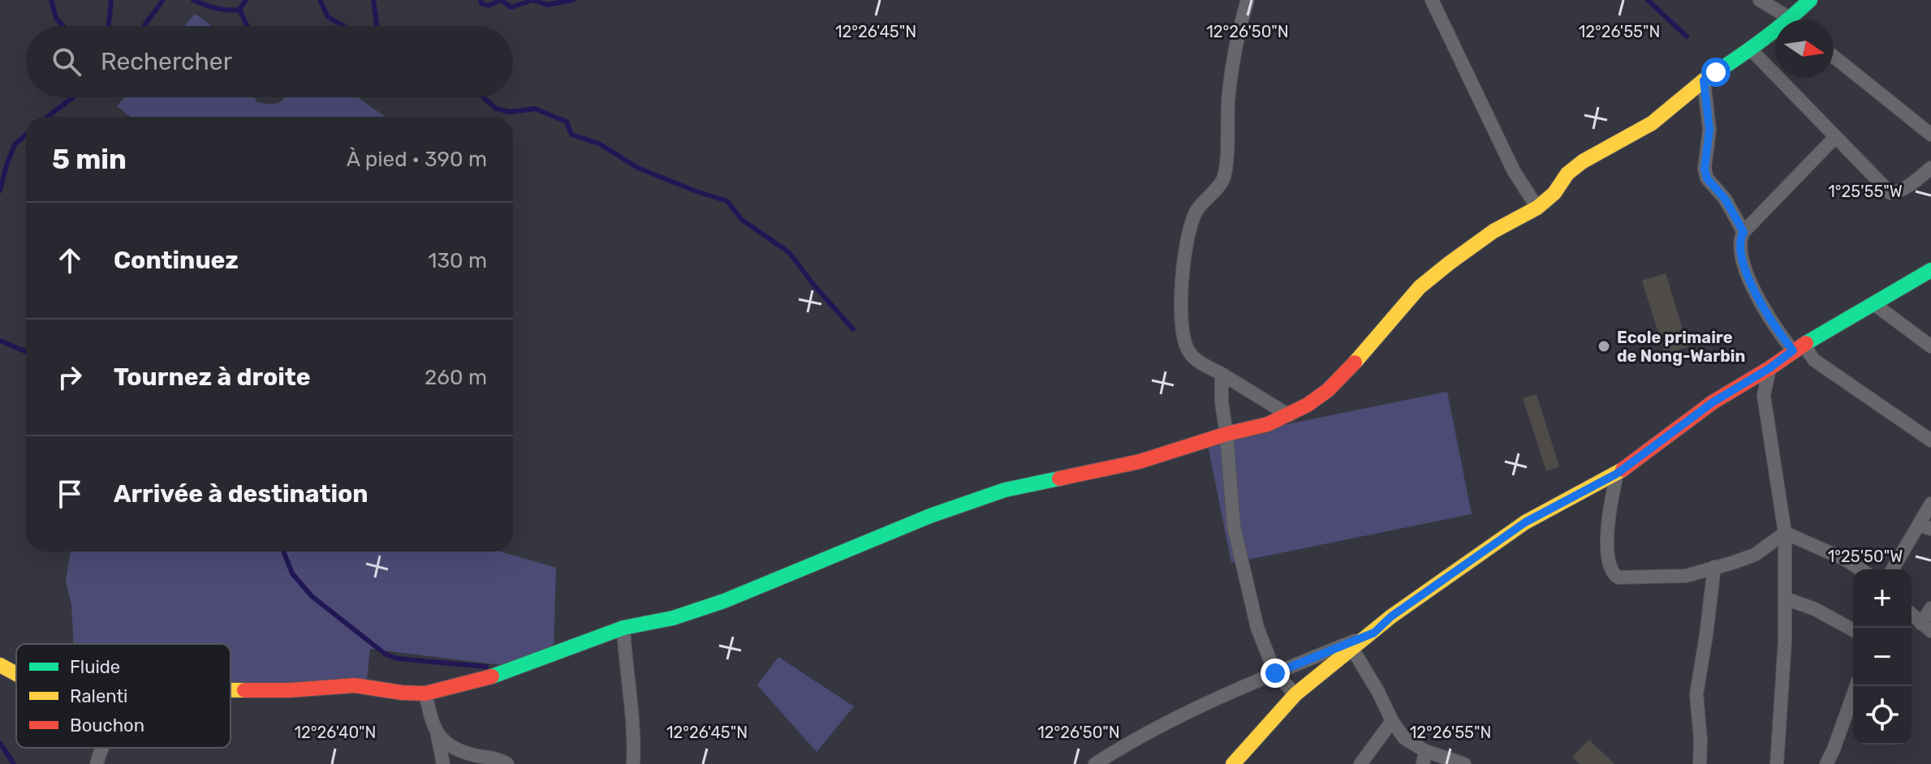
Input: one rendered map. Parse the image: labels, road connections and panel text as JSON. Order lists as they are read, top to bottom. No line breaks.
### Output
{"places":["Ecole primaire de Nong-Warbin"],"legend":["Fluide","Ralenti","Bouchon"],"north":"right","page":{"search":"Rechercher","heading":["5 min","À pied · 390 m"],"list":[["Continuez","130 m"],["Tournez à droite","260 m"],"Arrivée à destination"],"map_buttons":["+","−"]},"coordinates":["12°26'45\"N","12°26'50\"N","12°26'55\"N","1°25'55\"W","1°25'50\"W","12°26'40\"N"]}
